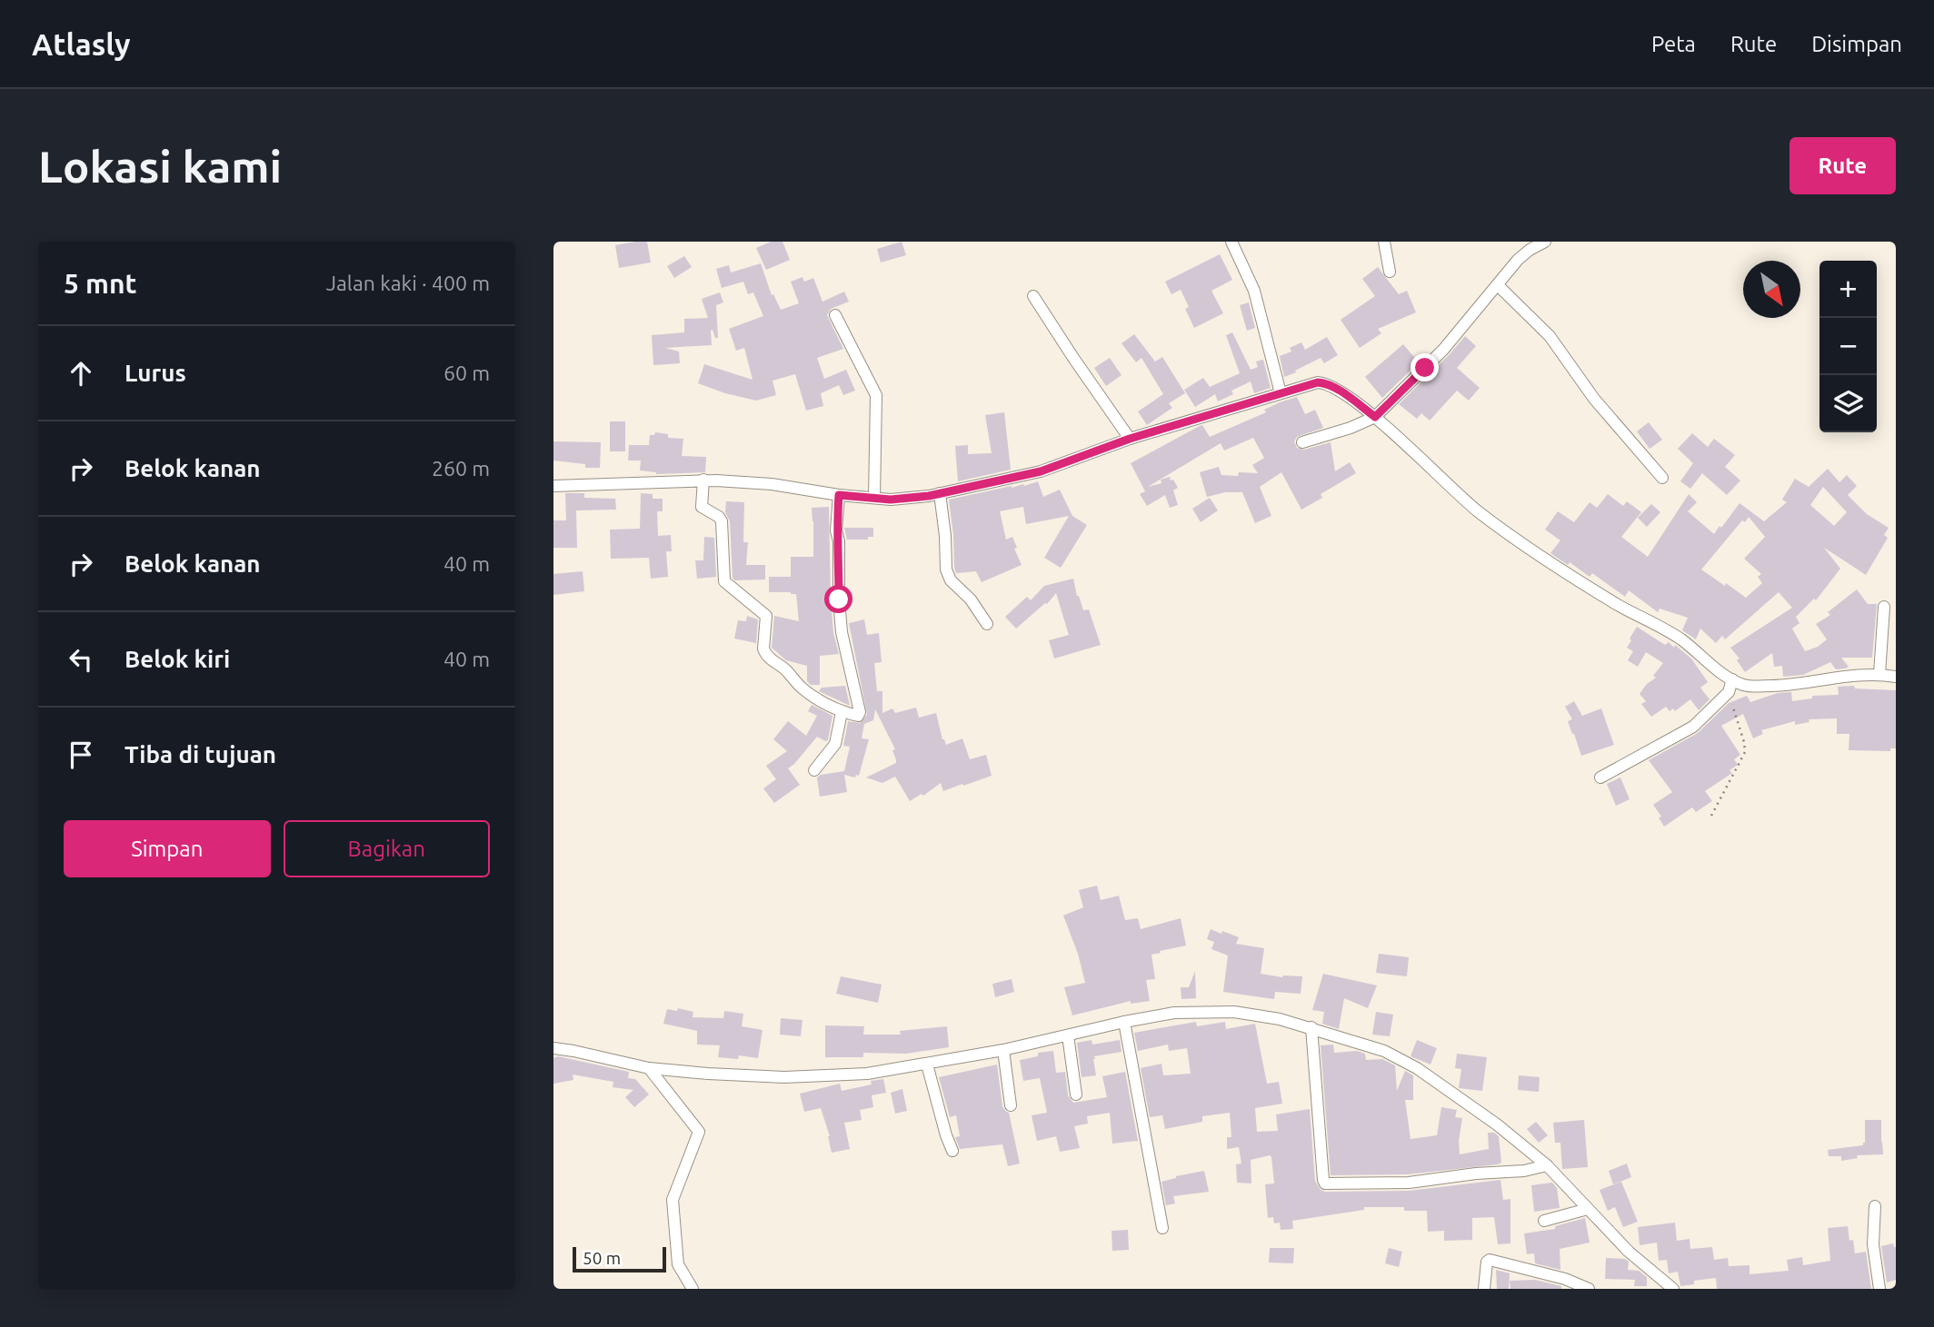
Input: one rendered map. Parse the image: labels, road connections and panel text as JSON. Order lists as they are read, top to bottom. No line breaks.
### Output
{"scale_bar":"50 m","north":"bottom right","page":{"header":"Atlasly","nav":["Peta","Rute","Disimpan"],"buttons":["Rute",["Simpan","Bagikan"]],"title":"Lokasi kami","heading":["5 mnt","Jalan kaki · 400 m"],"map_buttons":["+","−"],"list":[["Lurus","60 m"],["Belok kanan","260 m"],["Belok kanan","40 m"],["Belok kiri","40 m"],"Tiba di tujuan"],"scale":"50 m"}}
